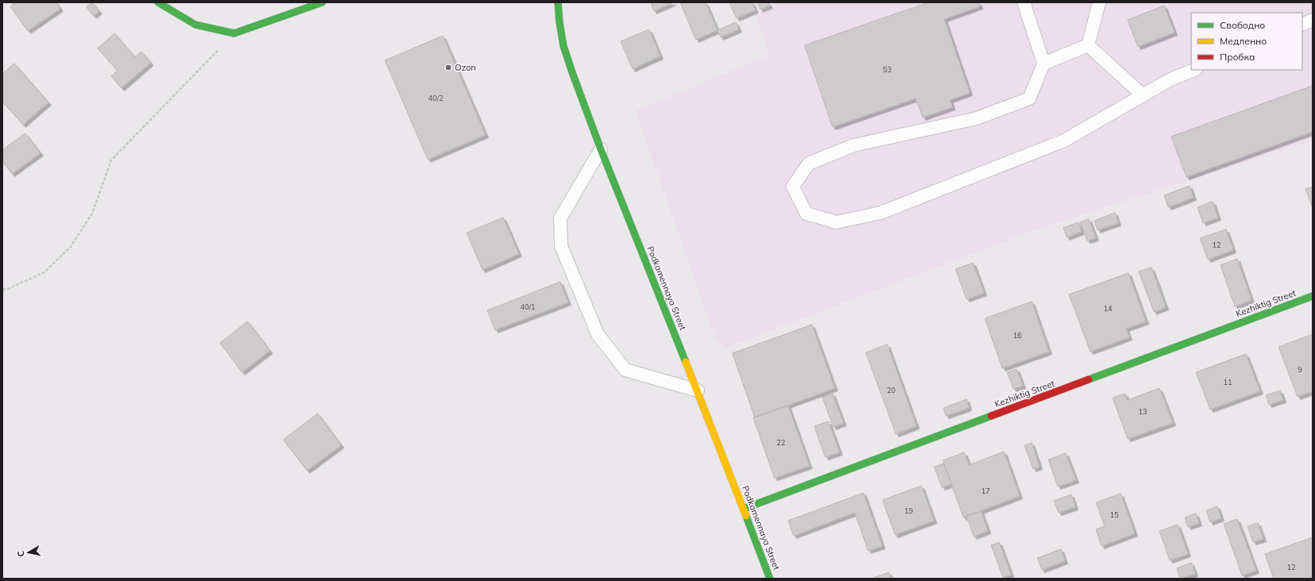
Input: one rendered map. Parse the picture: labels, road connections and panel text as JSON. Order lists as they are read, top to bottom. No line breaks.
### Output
{"streets":{"street":["Podkamennaya Street","Kezhiktig Street"]},"crossings":[["Podkamennaya Street","Kezhiktig Street"]],"places":["Ozon"],"house_numbers":["53","40/2","12","40/1","14","16","9","11","20","13","22","17","19","15","12"],"legend":["Свободно","Медленно","Пробка"],"north":"left"}
